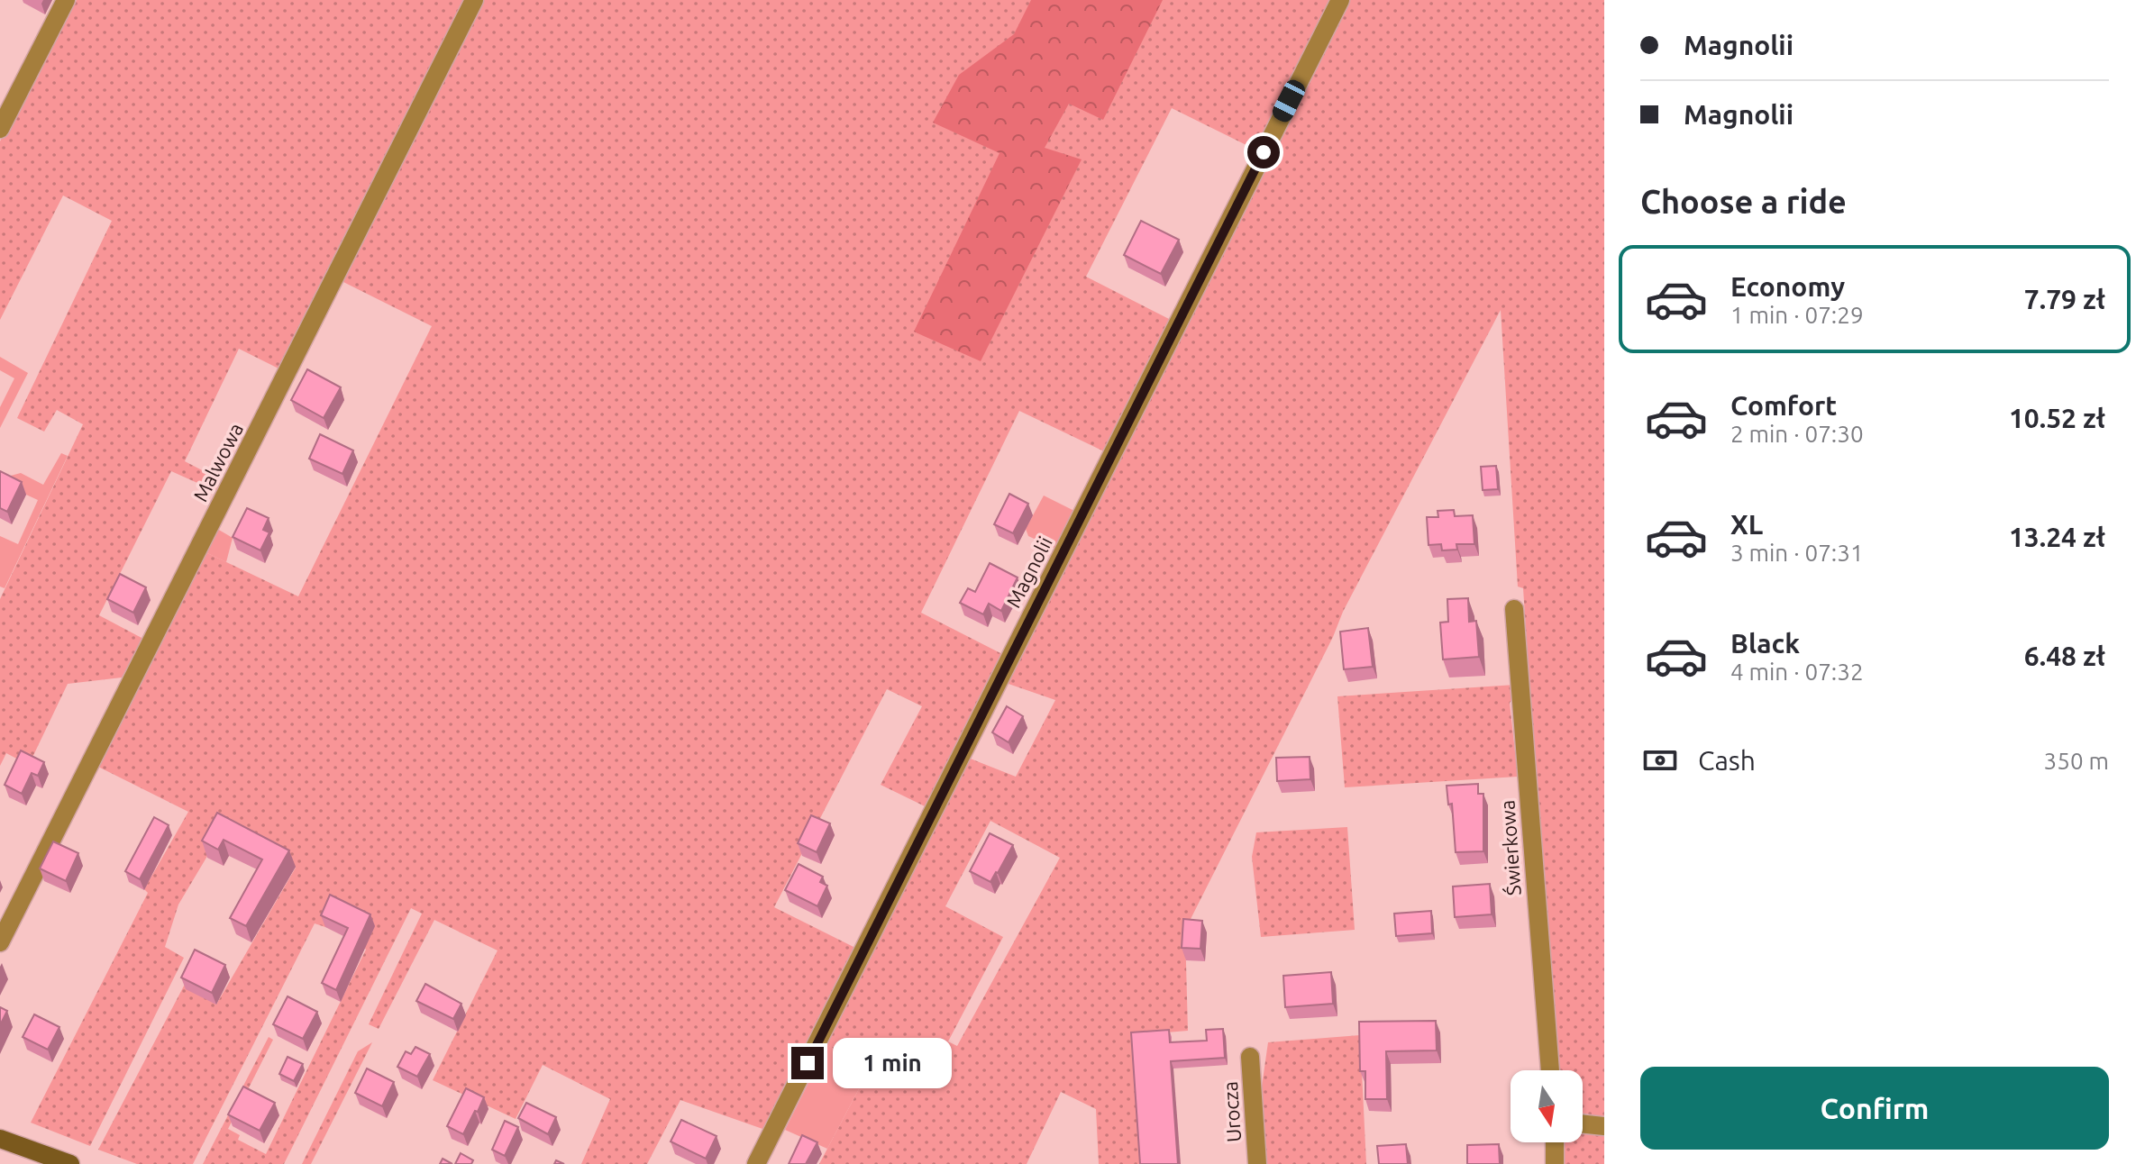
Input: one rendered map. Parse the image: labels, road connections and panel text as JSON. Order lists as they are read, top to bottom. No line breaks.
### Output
{"streets":{"street":["Malwowa","Magnolii","Świerkowa","Urocza"]},"north":"bottom","page":{"banner":["Magnolii","Magnolii"],"heading":"Choose a ride","list":[{"name":"Economy","note":"1 min · 07:29","value":"7.79 zł"},{"name":"Comfort","note":"2 min · 07:30","value":"10.52 zł"},{"name":"XL","note":"3 min · 07:31","value":"13.24 zł"},{"name":"Black","note":"4 min · 07:32","value":"6.48 zł"}],"pay":["Cash","350 m"],"bubble":"1 min","buttons":"Confirm"}}
